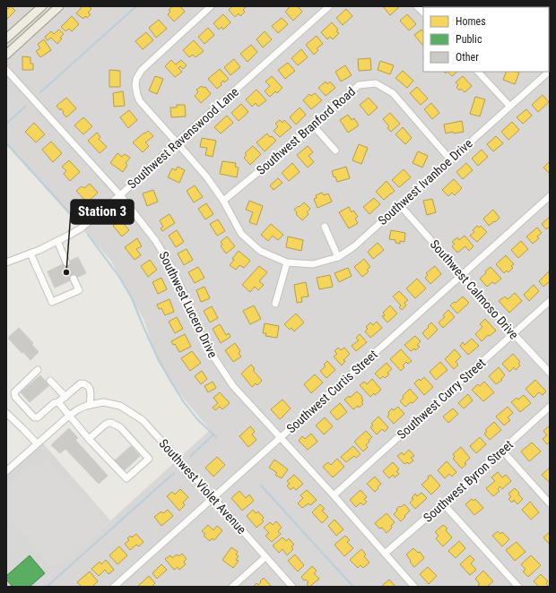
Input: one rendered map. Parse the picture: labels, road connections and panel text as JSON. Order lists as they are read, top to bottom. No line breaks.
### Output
{"streets":{"street":["Southwest Branford Road","Southwest Ravenswood Lane","Southwest Ivanhoe Drive","Southwest Calmoso Drive","Southwest Lucero Drive","Southwest Curtis Street","Southwest Curry Street","Southwest Byron Street","Southwest Violet Avenue"]},"crossings":[["Southwest Branford Road","Southwest Ivanhoe Drive"],["Southwest Ravenswood Lane","Southwest Ivanhoe Drive"],["Southwest Ravenswood Lane","Southwest Lucero Drive"],["Southwest Ivanhoe Drive","Southwest Calmoso Drive"],["Southwest Calmoso Drive","Southwest Curtis Street"],["Southwest Calmoso Drive","Southwest Curry Street"],["Southwest Lucero Drive","Southwest Curtis Street"],["Southwest Lucero Drive","Southwest Curry Street"],["Southwest Lucero Drive","Southwest Byron Street"],["Southwest Curtis Street","Southwest Violet Avenue"]],"places":["Station 3"],"legend":["Homes","Public","Other"]}
